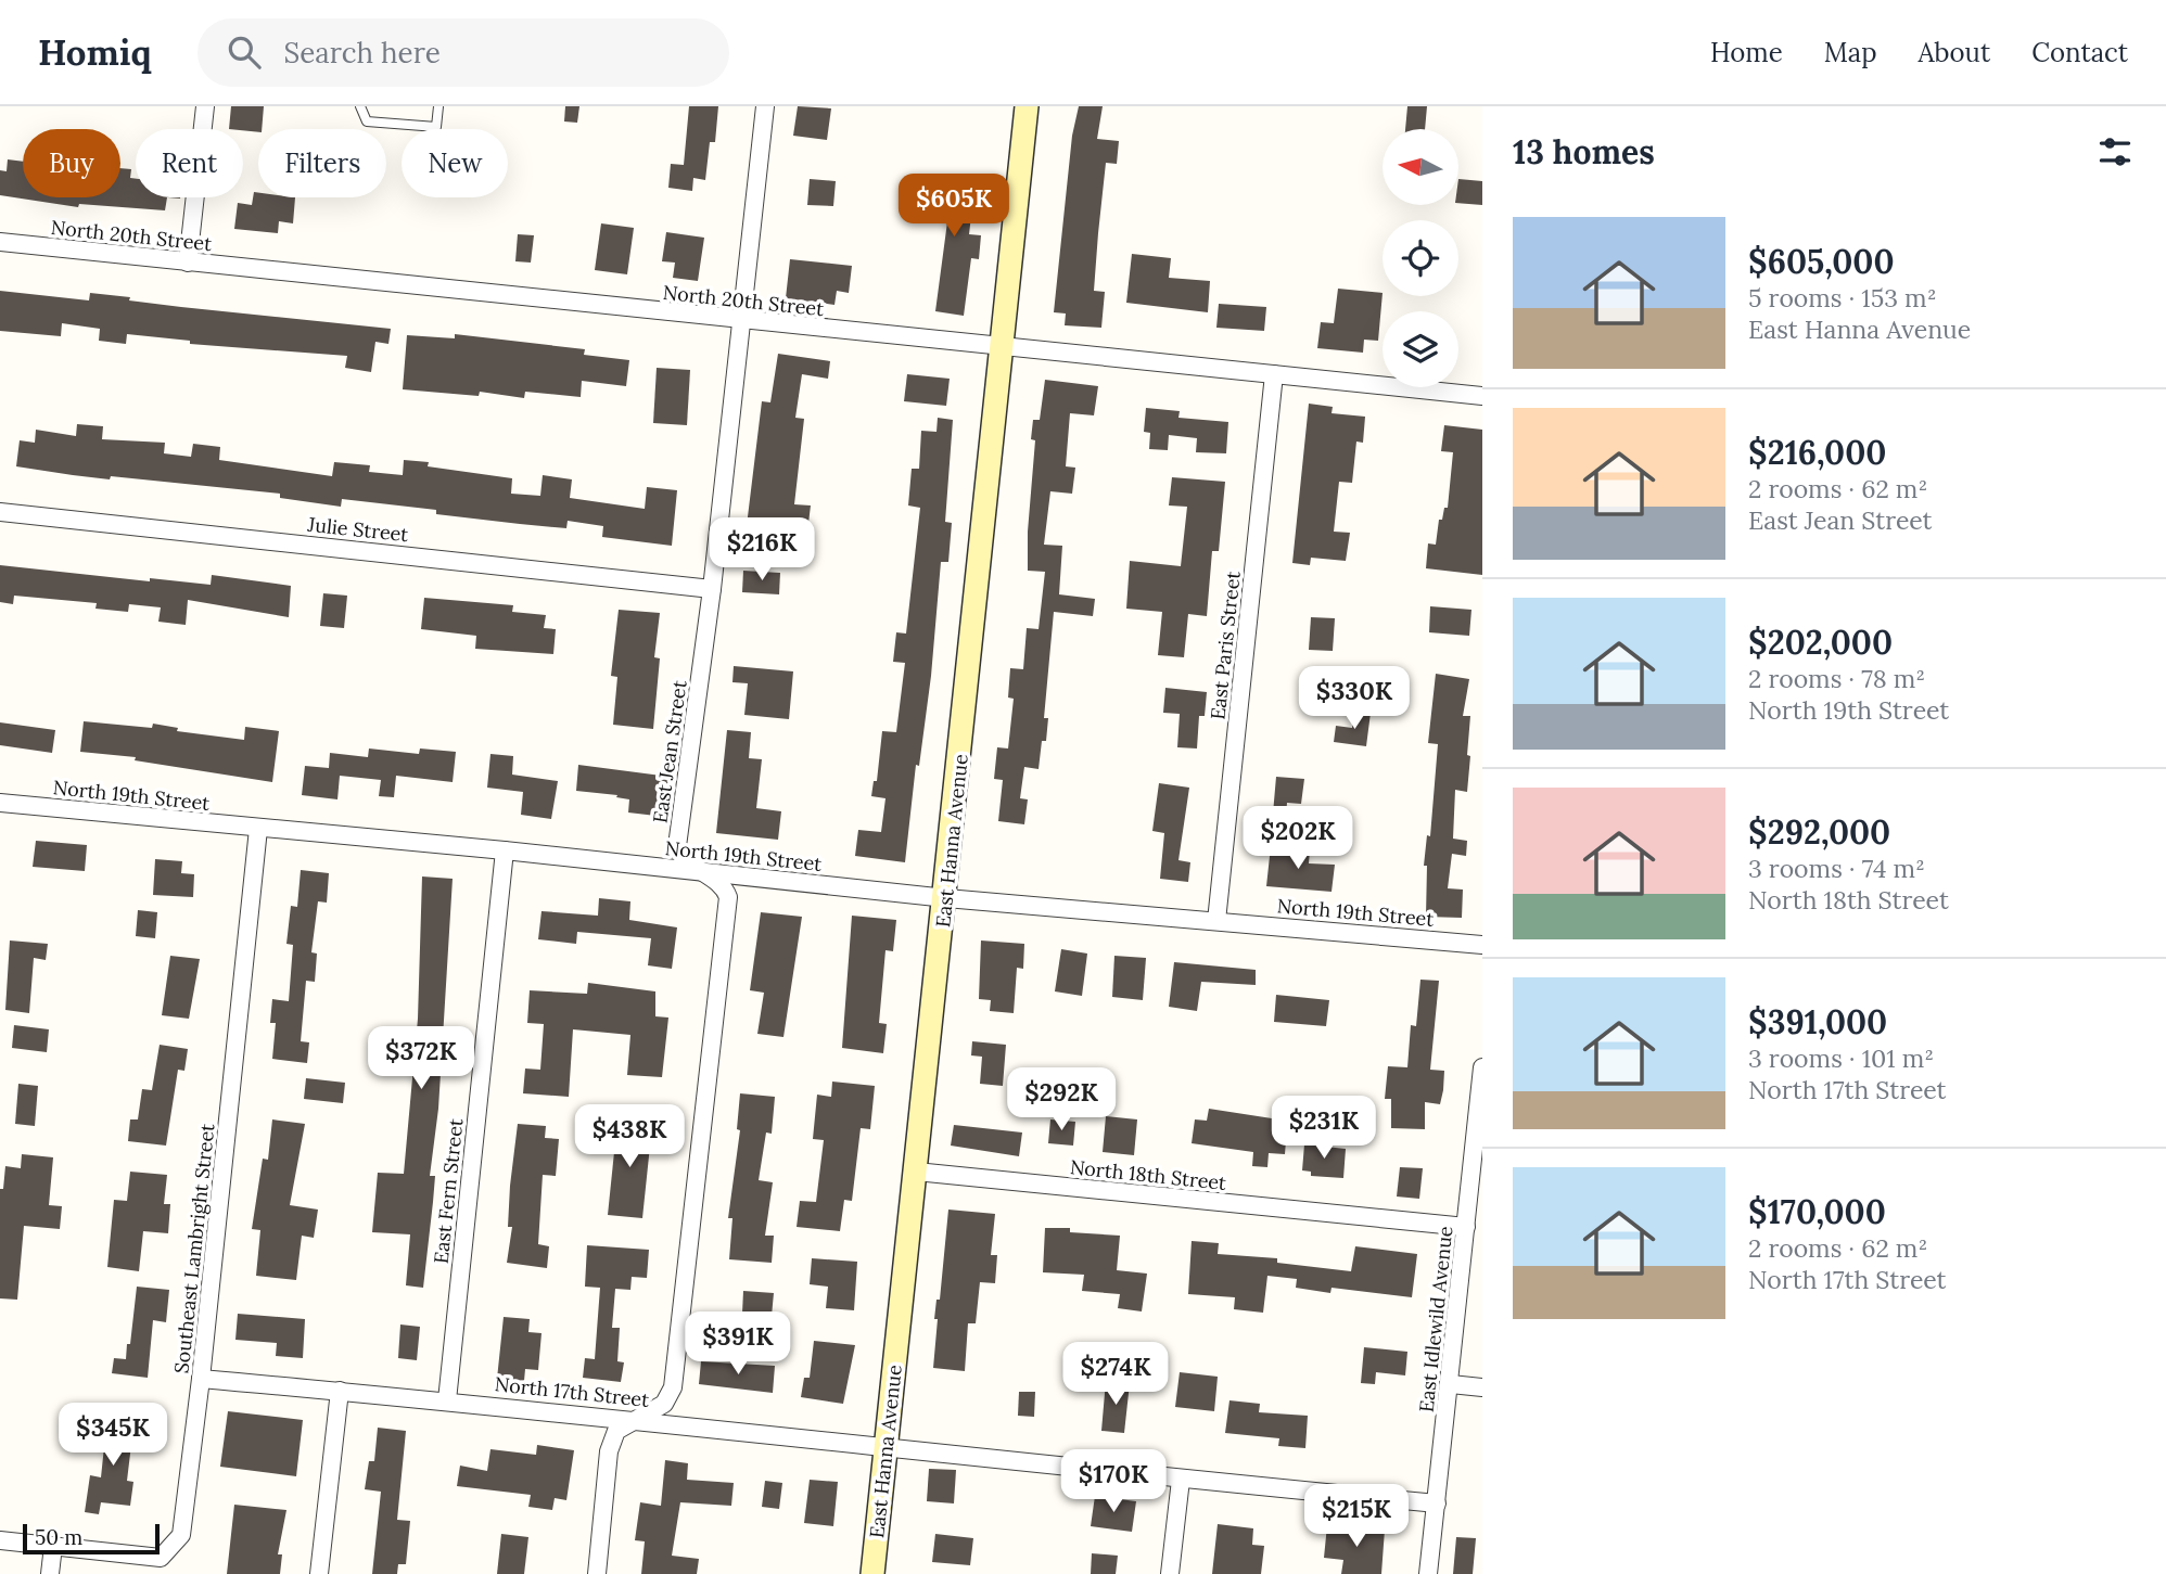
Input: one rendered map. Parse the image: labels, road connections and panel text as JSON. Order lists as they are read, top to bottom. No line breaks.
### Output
{"streets":{"street":["North 20th Street","Julie Street","East Paris Street","East Jean Street","North 19th Street","East Hanna Avenue","North 18th Street","East Fern Street","Southeast Lambright Street","East Idlewild Avenue","North 17th Street"]},"crossings":[["North 20th Street","East Paris Street"],["North 20th Street","East Jean Street"],["North 20th Street","East Hanna Avenue"],["Julie Street","East Jean Street"],["East Paris Street","North 19th Street"],["East Jean Street","North 19th Street"],["East Jean Street","North 17th Street"],["North 19th Street","East Hanna Avenue"],["North 19th Street","East Fern Street"],["North 19th Street","Southeast Lambright Street"],["East Hanna Avenue","North 18th Street"],["East Hanna Avenue","North 17th Street"],["North 18th Street","East Idlewild Avenue"],["East Fern Street","North 17th Street"],["Southeast Lambright Street","North 17th Street"],["East Idlewild Avenue","North 17th Street"]],"scale_bar":"50 m","north":"left","page":{"header":"Homiq","search":"Search here","nav":["Home","Map","About","Contact"],"heading":"13 homes","chip":["Buy","Rent","Filters","New"],"price":["$605K","$216K","$330K","$202K","$372K","$292K","$231K","$438K","$391K","$274K","$345K","$170K","$215K"],"list":[{"name":"$605,000","note":"5 rooms · 153 m² · East Hanna Avenue"},{"name":"$216,000","note":"2 rooms · 62 m² · East Jean Street"},{"name":"$202,000","note":"2 rooms · 78 m² · North 19th Street"},{"name":"$292,000","note":"3 rooms · 74 m² · North 18th Street"},{"name":"$391,000","note":"3 rooms · 101 m² · North 17th Street"},{"name":"$170,000","note":"2 rooms · 62 m² · North 17th Street"}],"scale":"50 m"}}
